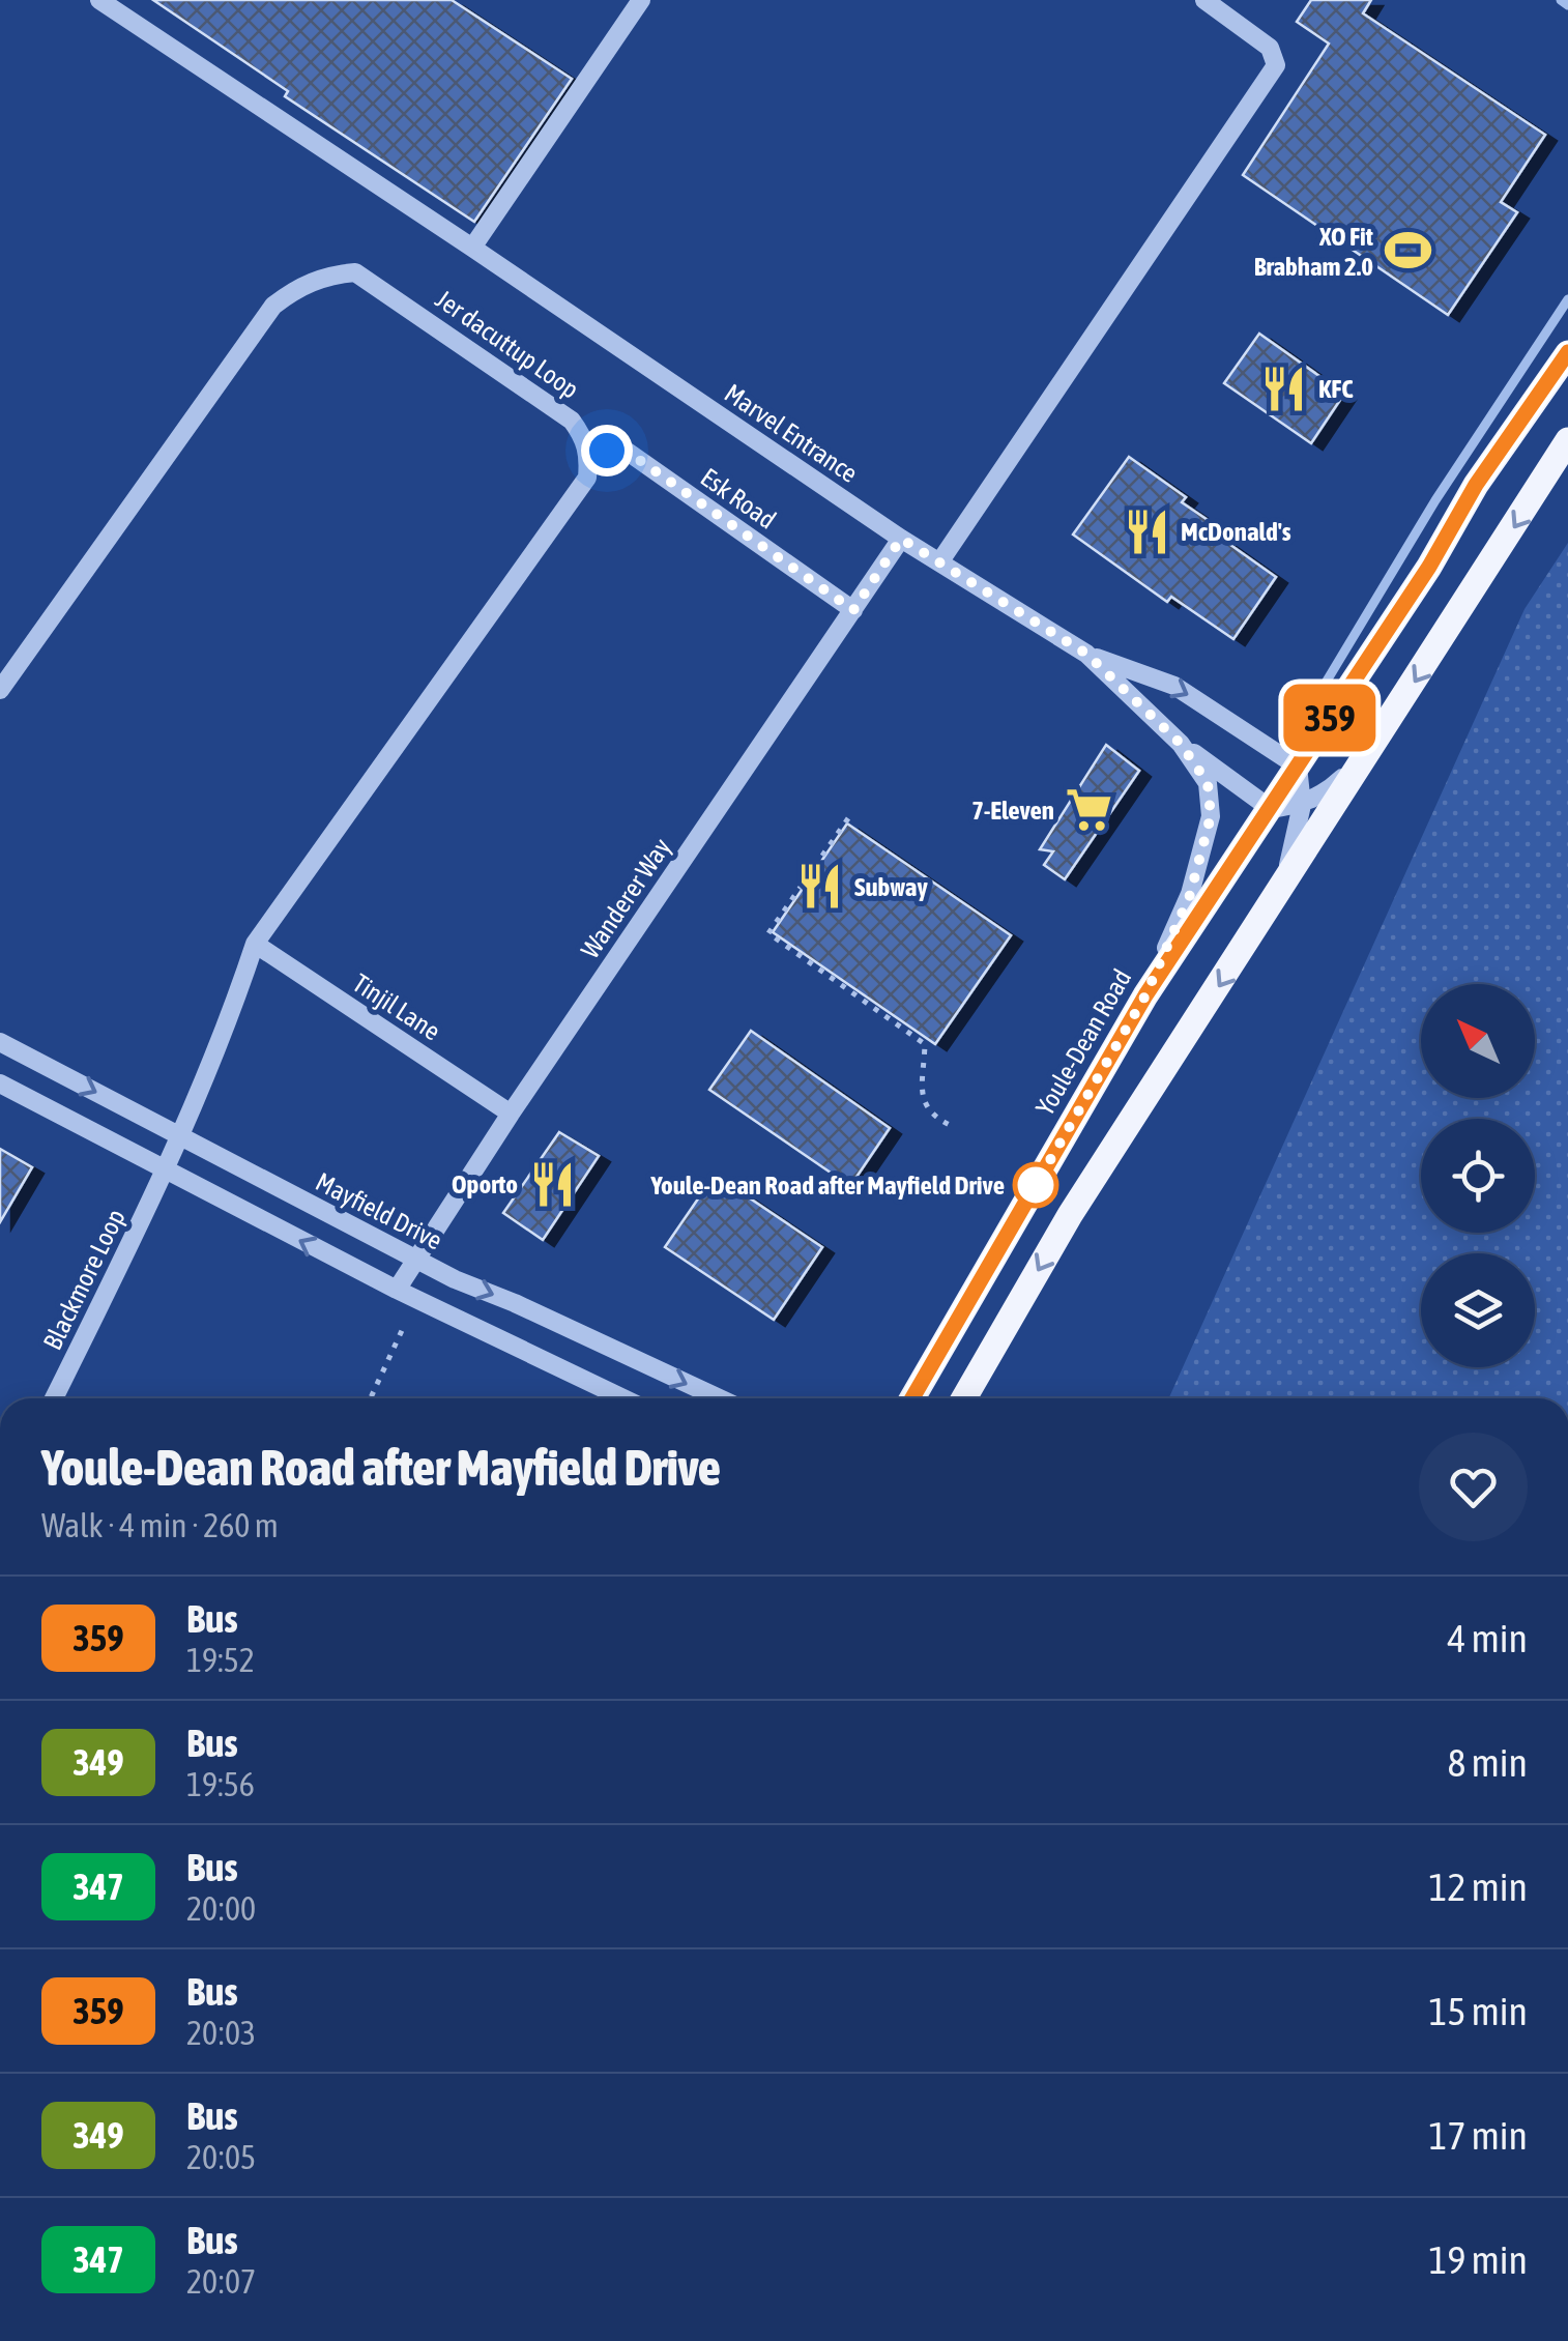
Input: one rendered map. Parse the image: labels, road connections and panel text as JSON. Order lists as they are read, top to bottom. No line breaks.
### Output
{"streets":{"main road":["Youle-Dean Road"],"street":["Jer dacuttup Loop","Marvel Entrance","Esk Road","Wanderer Way","Tinjil Lane","Mayfield Drive","Blackmore Loop"]},"crossings":[["Jer dacuttup Loop","Esk Road"],["Marvel Entrance","Wanderer Way"],["Marvel Entrance","Youle-Dean Road"],["Esk Road","Wanderer Way"],["Wanderer Way","Tinjil Lane"],["Wanderer Way","Mayfield Drive"]],"places":{"sports":["XO Fit Brabham 2.0"],"restaurant":["KFC","McDonald's","Subway","Oporto"],"supermarket":["7-Eleven"],"other":["Youle-Dean Road after Mayfield Drive"]},"lines":["bus line 359"],"north":"top left","page":{"on_map":"359","heading":["Youle-Dean Road after Mayfield Drive","Walk · 4 min · 260 m"],"list":[{"mark":"359","name":"Bus","note":"19:52","value":"4 min"},{"mark":"349","name":"Bus","note":"19:56","value":"8 min"},{"mark":"347","name":"Bus","note":"20:00","value":"12 min"},{"mark":"359","name":"Bus","note":"20:03","value":"15 min"},{"mark":"349","name":"Bus","note":"20:05","value":"17 min"},{"mark":"347","name":"Bus","note":"20:07","value":"19 min"}]}}
